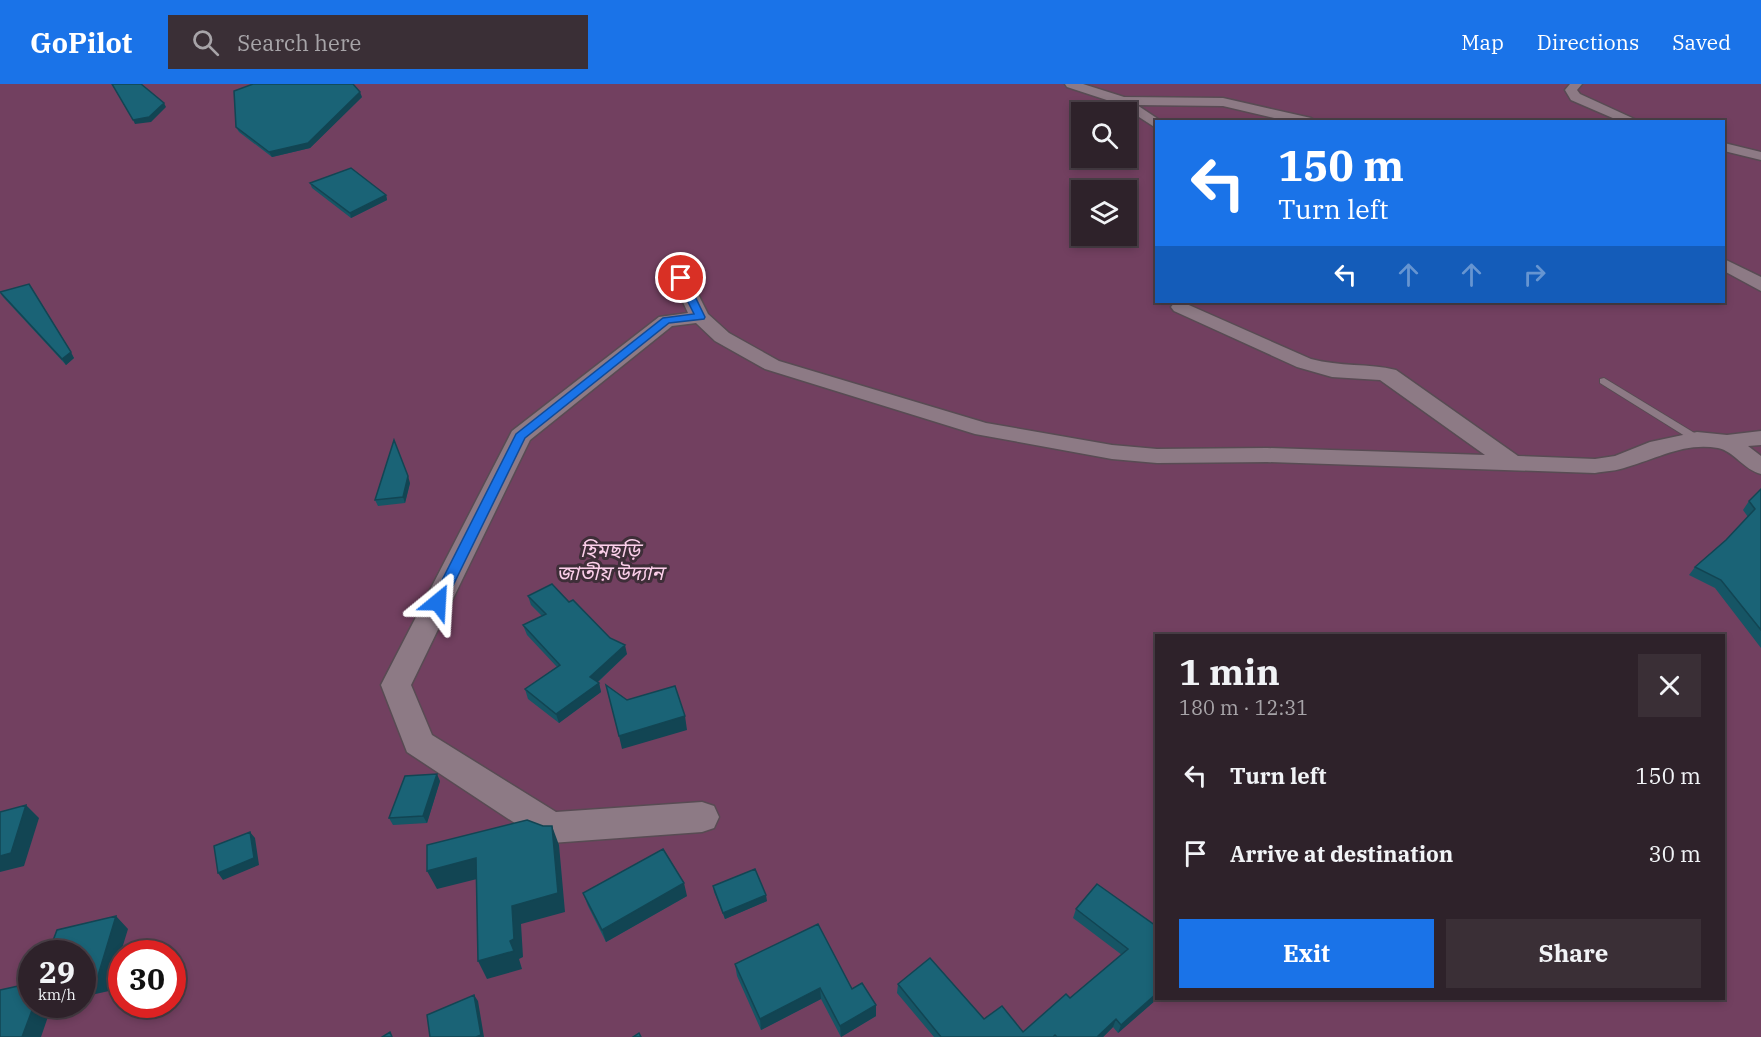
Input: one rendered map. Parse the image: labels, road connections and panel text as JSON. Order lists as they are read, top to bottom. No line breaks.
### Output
{"parks":["হিমছড়ি জাতীয় উদ্যান"],"page":{"header":"GoPilot","search":"Search here","nav":["Map","Directions","Saved"],"turn":["150 m","Turn left"],"heading":["1 min","180 m · 12:31"],"list":[{"name":"Turn left","value":"150 m"},{"name":"Arrive at destination","value":"30 m"}],"buttons":["Exit","Share"],"speed":"29 km/h","limit":"30"}}
